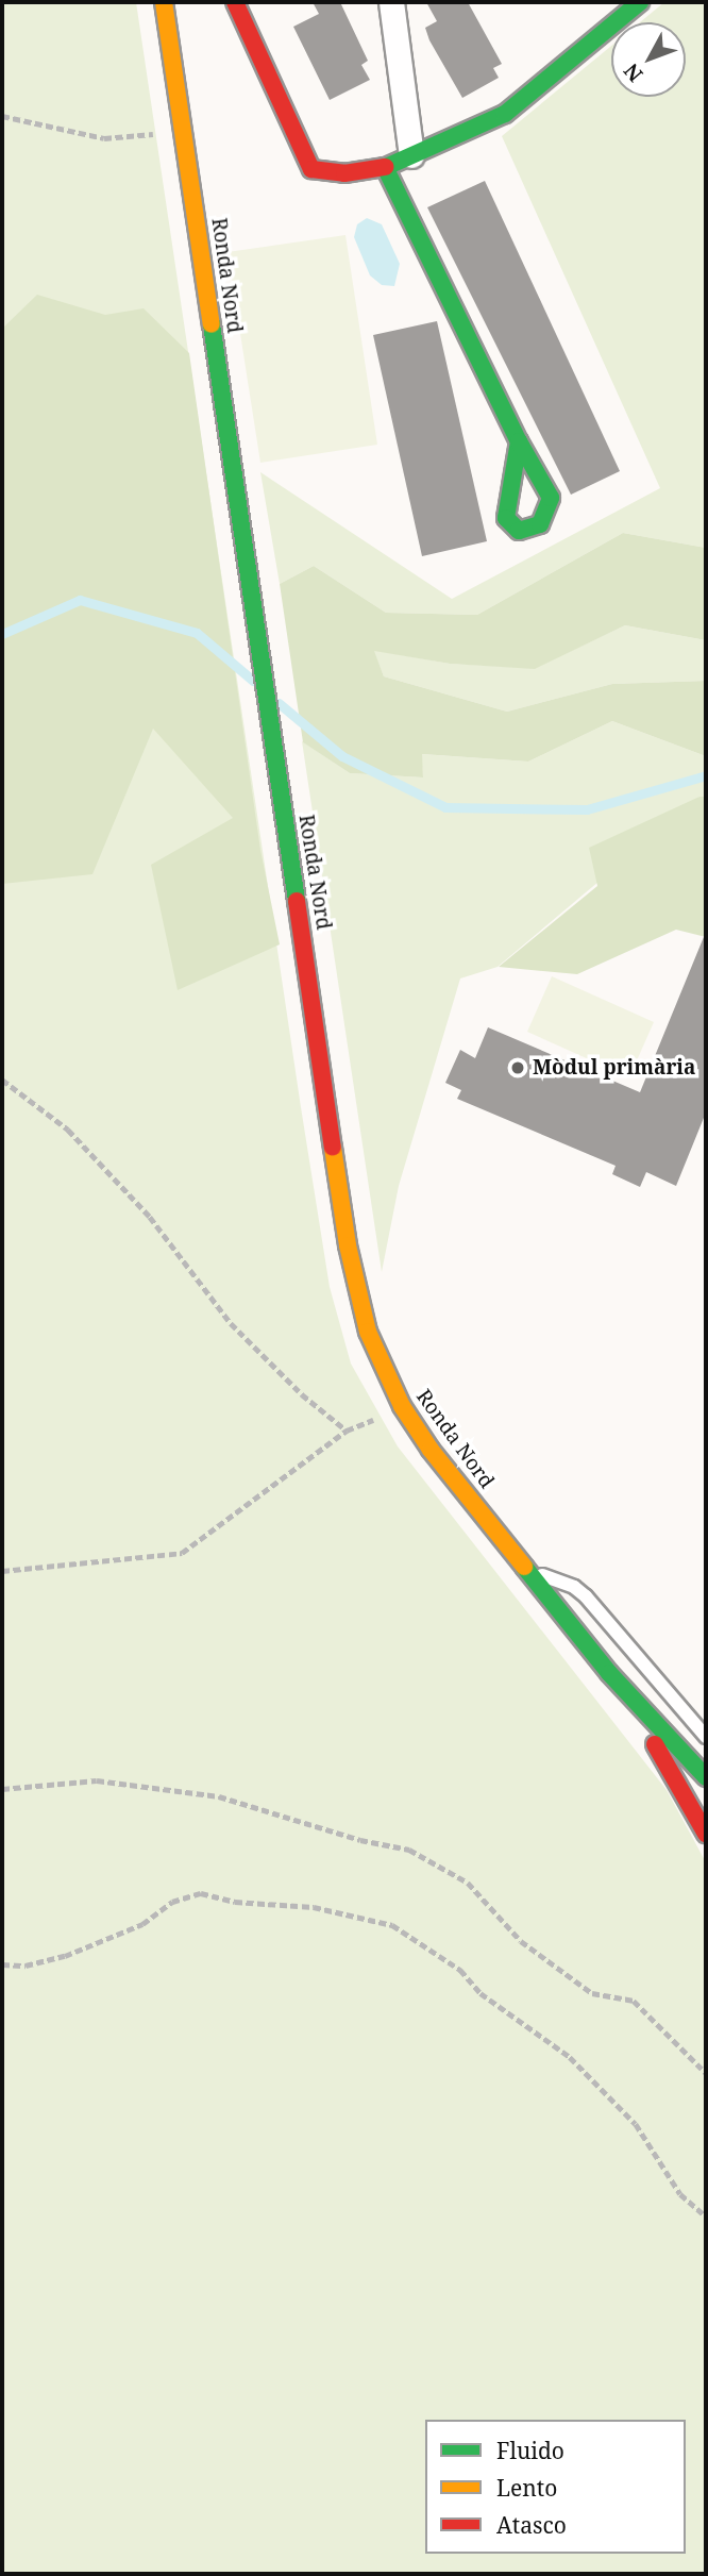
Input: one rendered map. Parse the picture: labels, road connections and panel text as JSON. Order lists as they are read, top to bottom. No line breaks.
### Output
{"streets":{"main road":["Ronda Nord"]},"places":["Mòdul primària"],"legend":["Fluido","Lento","Atasco"],"north":"bottom left"}
